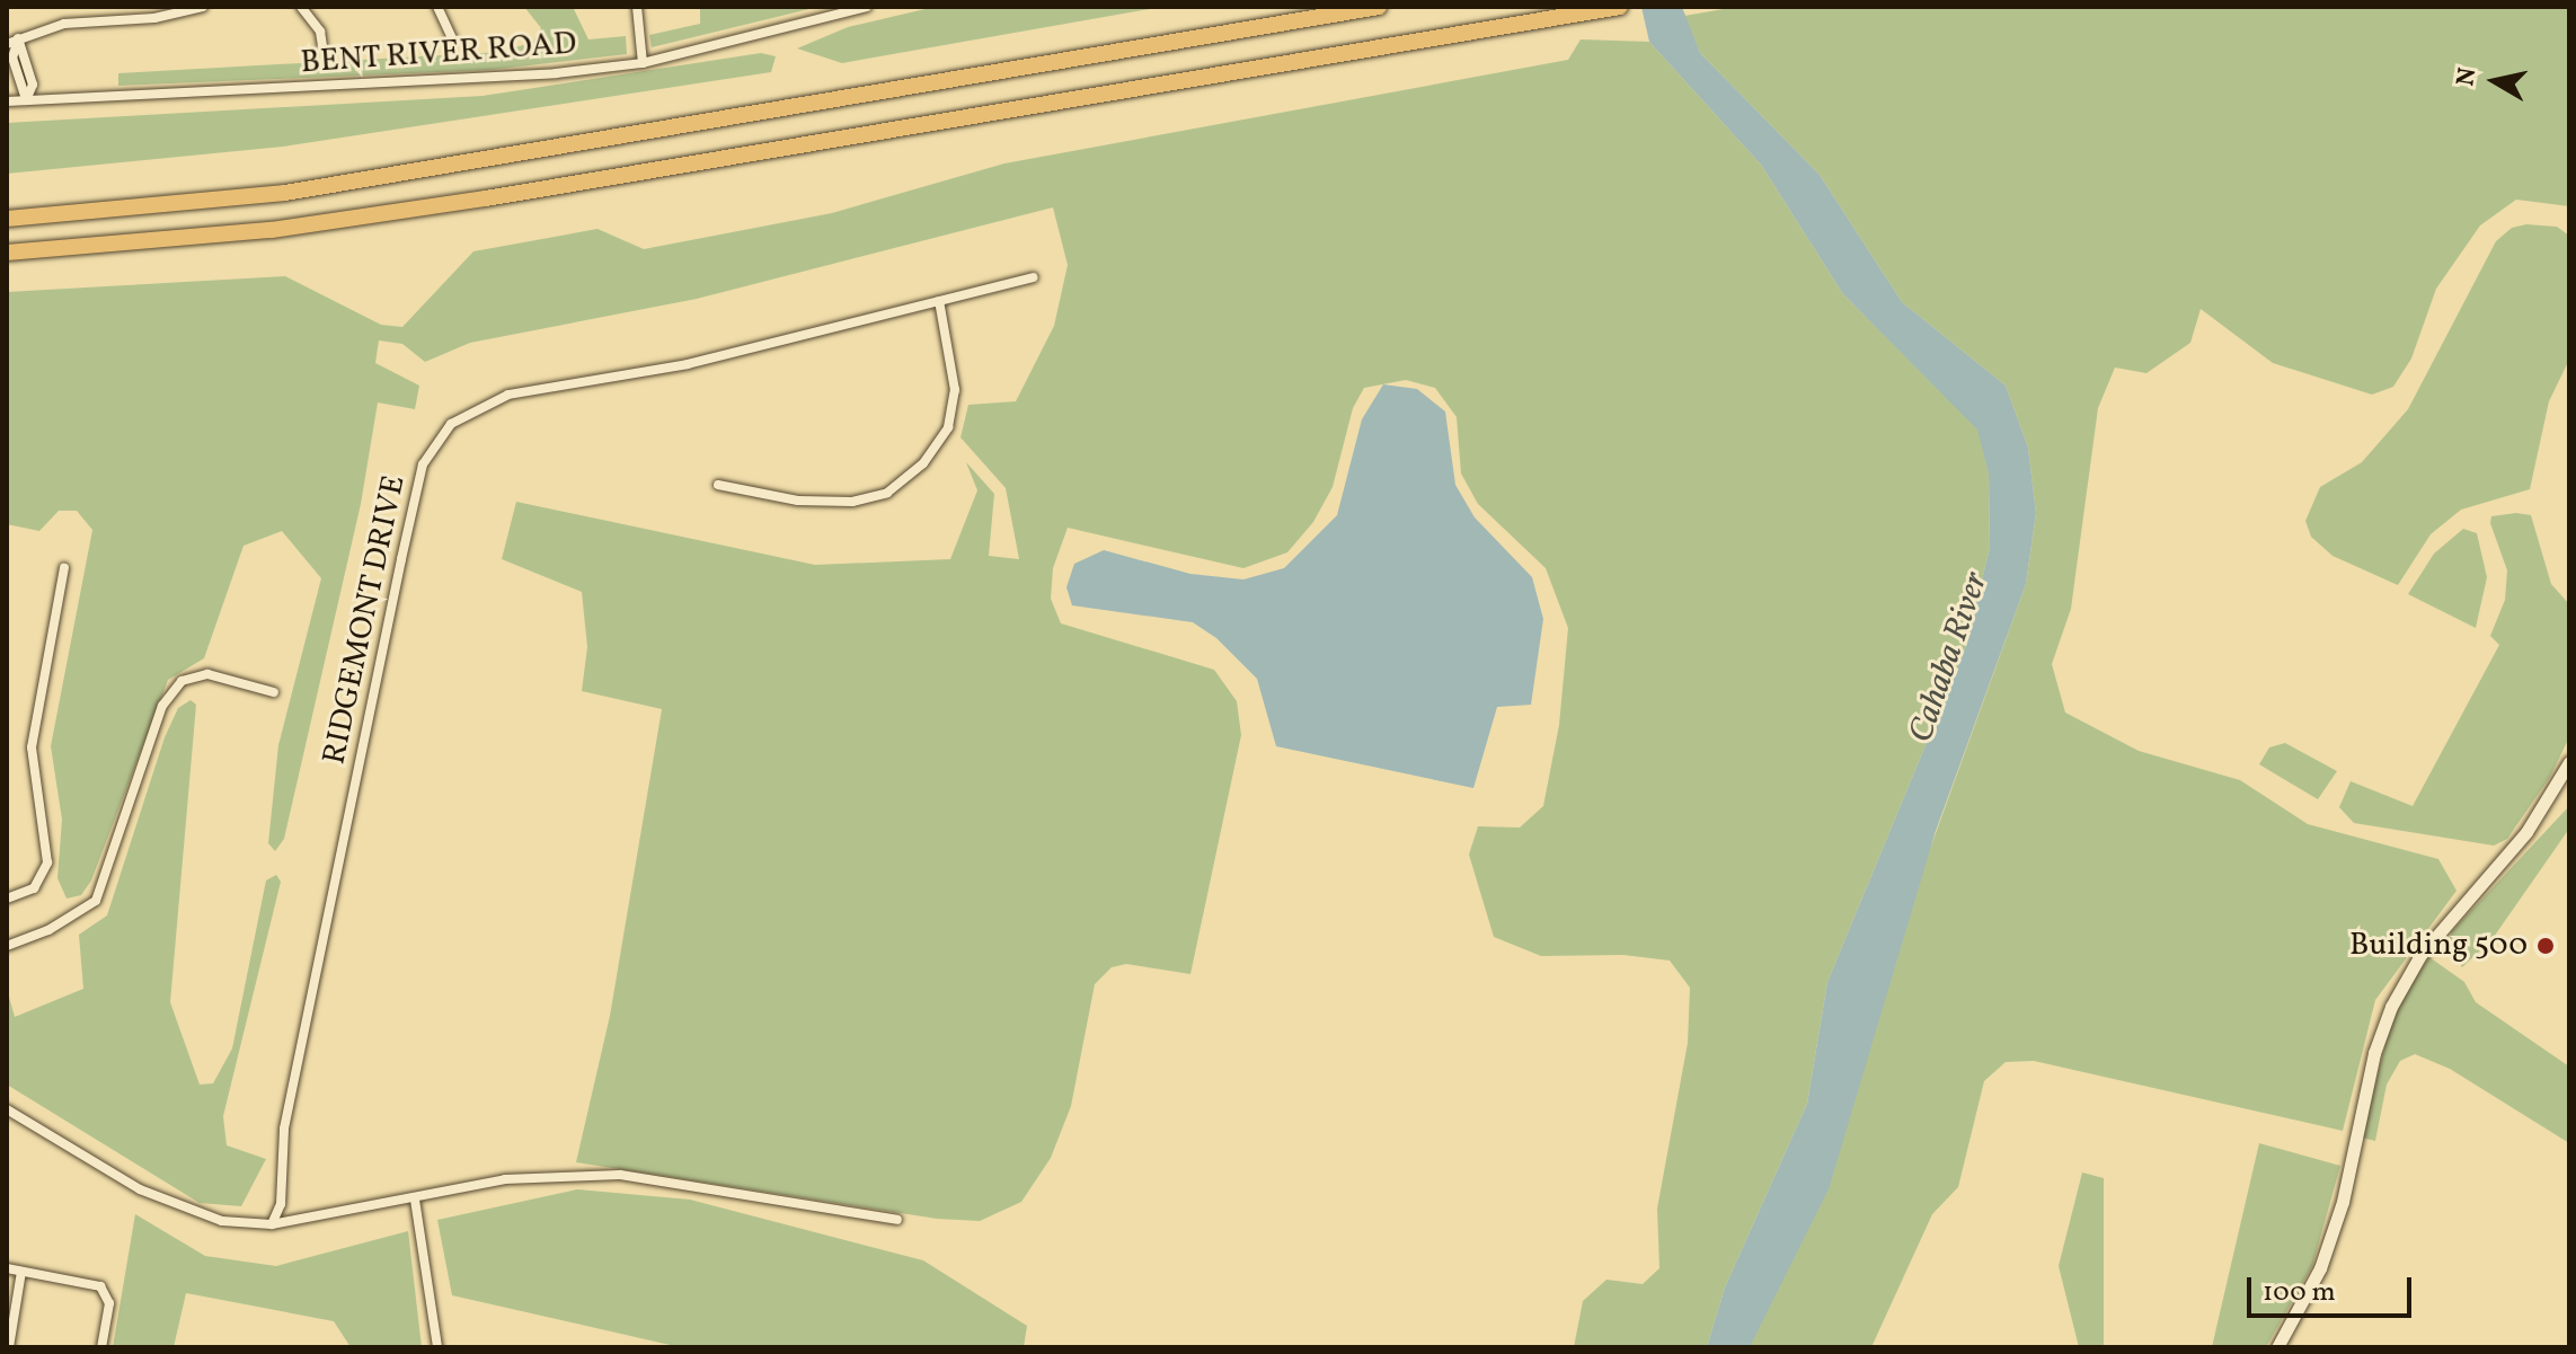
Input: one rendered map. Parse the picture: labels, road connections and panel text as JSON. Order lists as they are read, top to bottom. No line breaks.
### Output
{"streets":{"street":["BENT RIVER ROAD","RIDGEMONT DRIVE"]},"water":["Cahaba River"],"places":["Building 500"],"scale_bar":"100 m","north":"left"}
